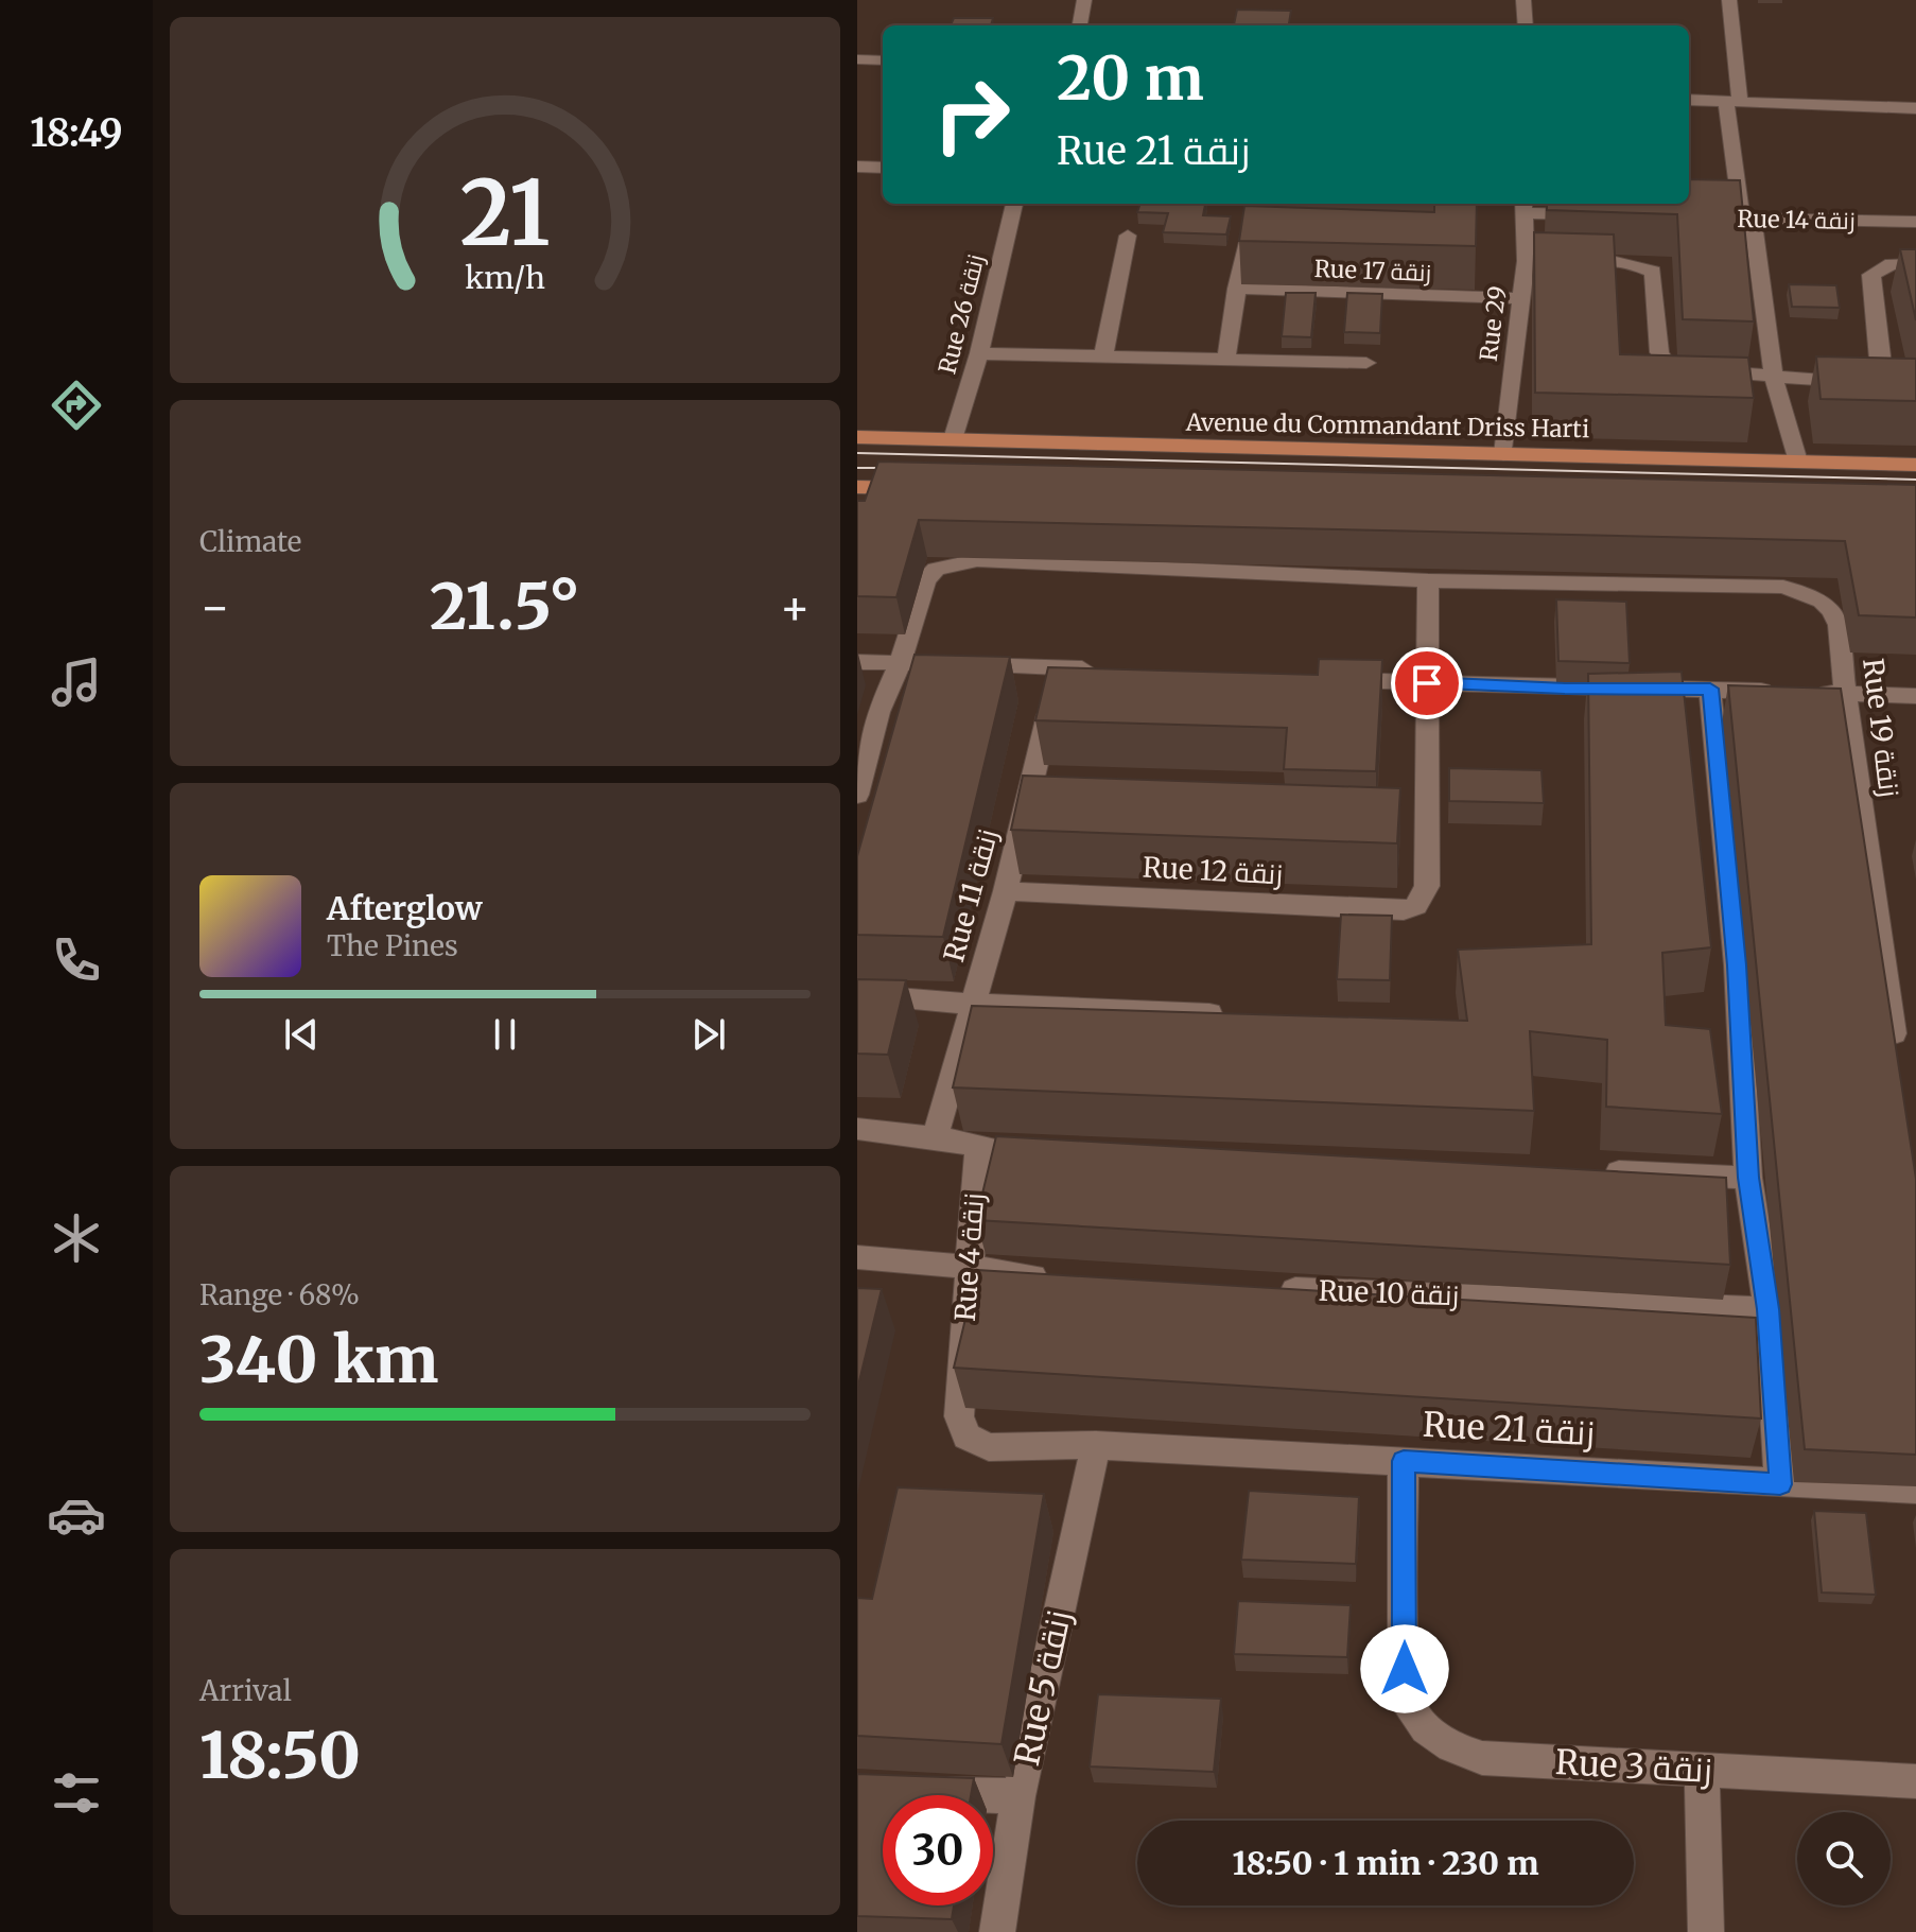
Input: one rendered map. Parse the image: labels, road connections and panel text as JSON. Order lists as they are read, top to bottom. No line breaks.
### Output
{"streets":{"main road":["Avenue du Commandant Driss Harti"],"street":["Rue 14 زنقة","Rue 17 زنقة","Rue 26 زنقة","Rue 29","Rue 19 زنقة","Rue 12 زنقة","Rue 11 زنقة","Rue 4 زنقة","Rue 10 زنقة","Rue 21 زنقة","Rue 5 زنقة","Rue 3 زنقة"]},"crossings":[["Rue 17 زنقة","Rue 29"],["Rue 26 زنقة","Avenue du Commandant Driss Harti"],["Rue 29","Avenue du Commandant Driss Harti"],["Rue 12 زنقة","Rue 11 زنقة"],["Rue 4 زنقة","Rue 21 زنقة"],["Rue 4 زنقة","Rue 5 زنقة"],["Rue 21 زنقة","Rue 5 زنقة"],["Rue 21 زنقة","Rue 3 زنقة"]],"page":{"tabs":"18:49","turn":["20 m","Rue 21 زنقة"],"tile":["Climate",["Range · 68%","340 km"],["Arrival","18:50"]],"heat":["−","21.5°","+"],"song":["Afterglow","The Pines"],"limit":"30","trip":"18:50 · 1 min · 230 m","gauge":["21","km/h"]}}
